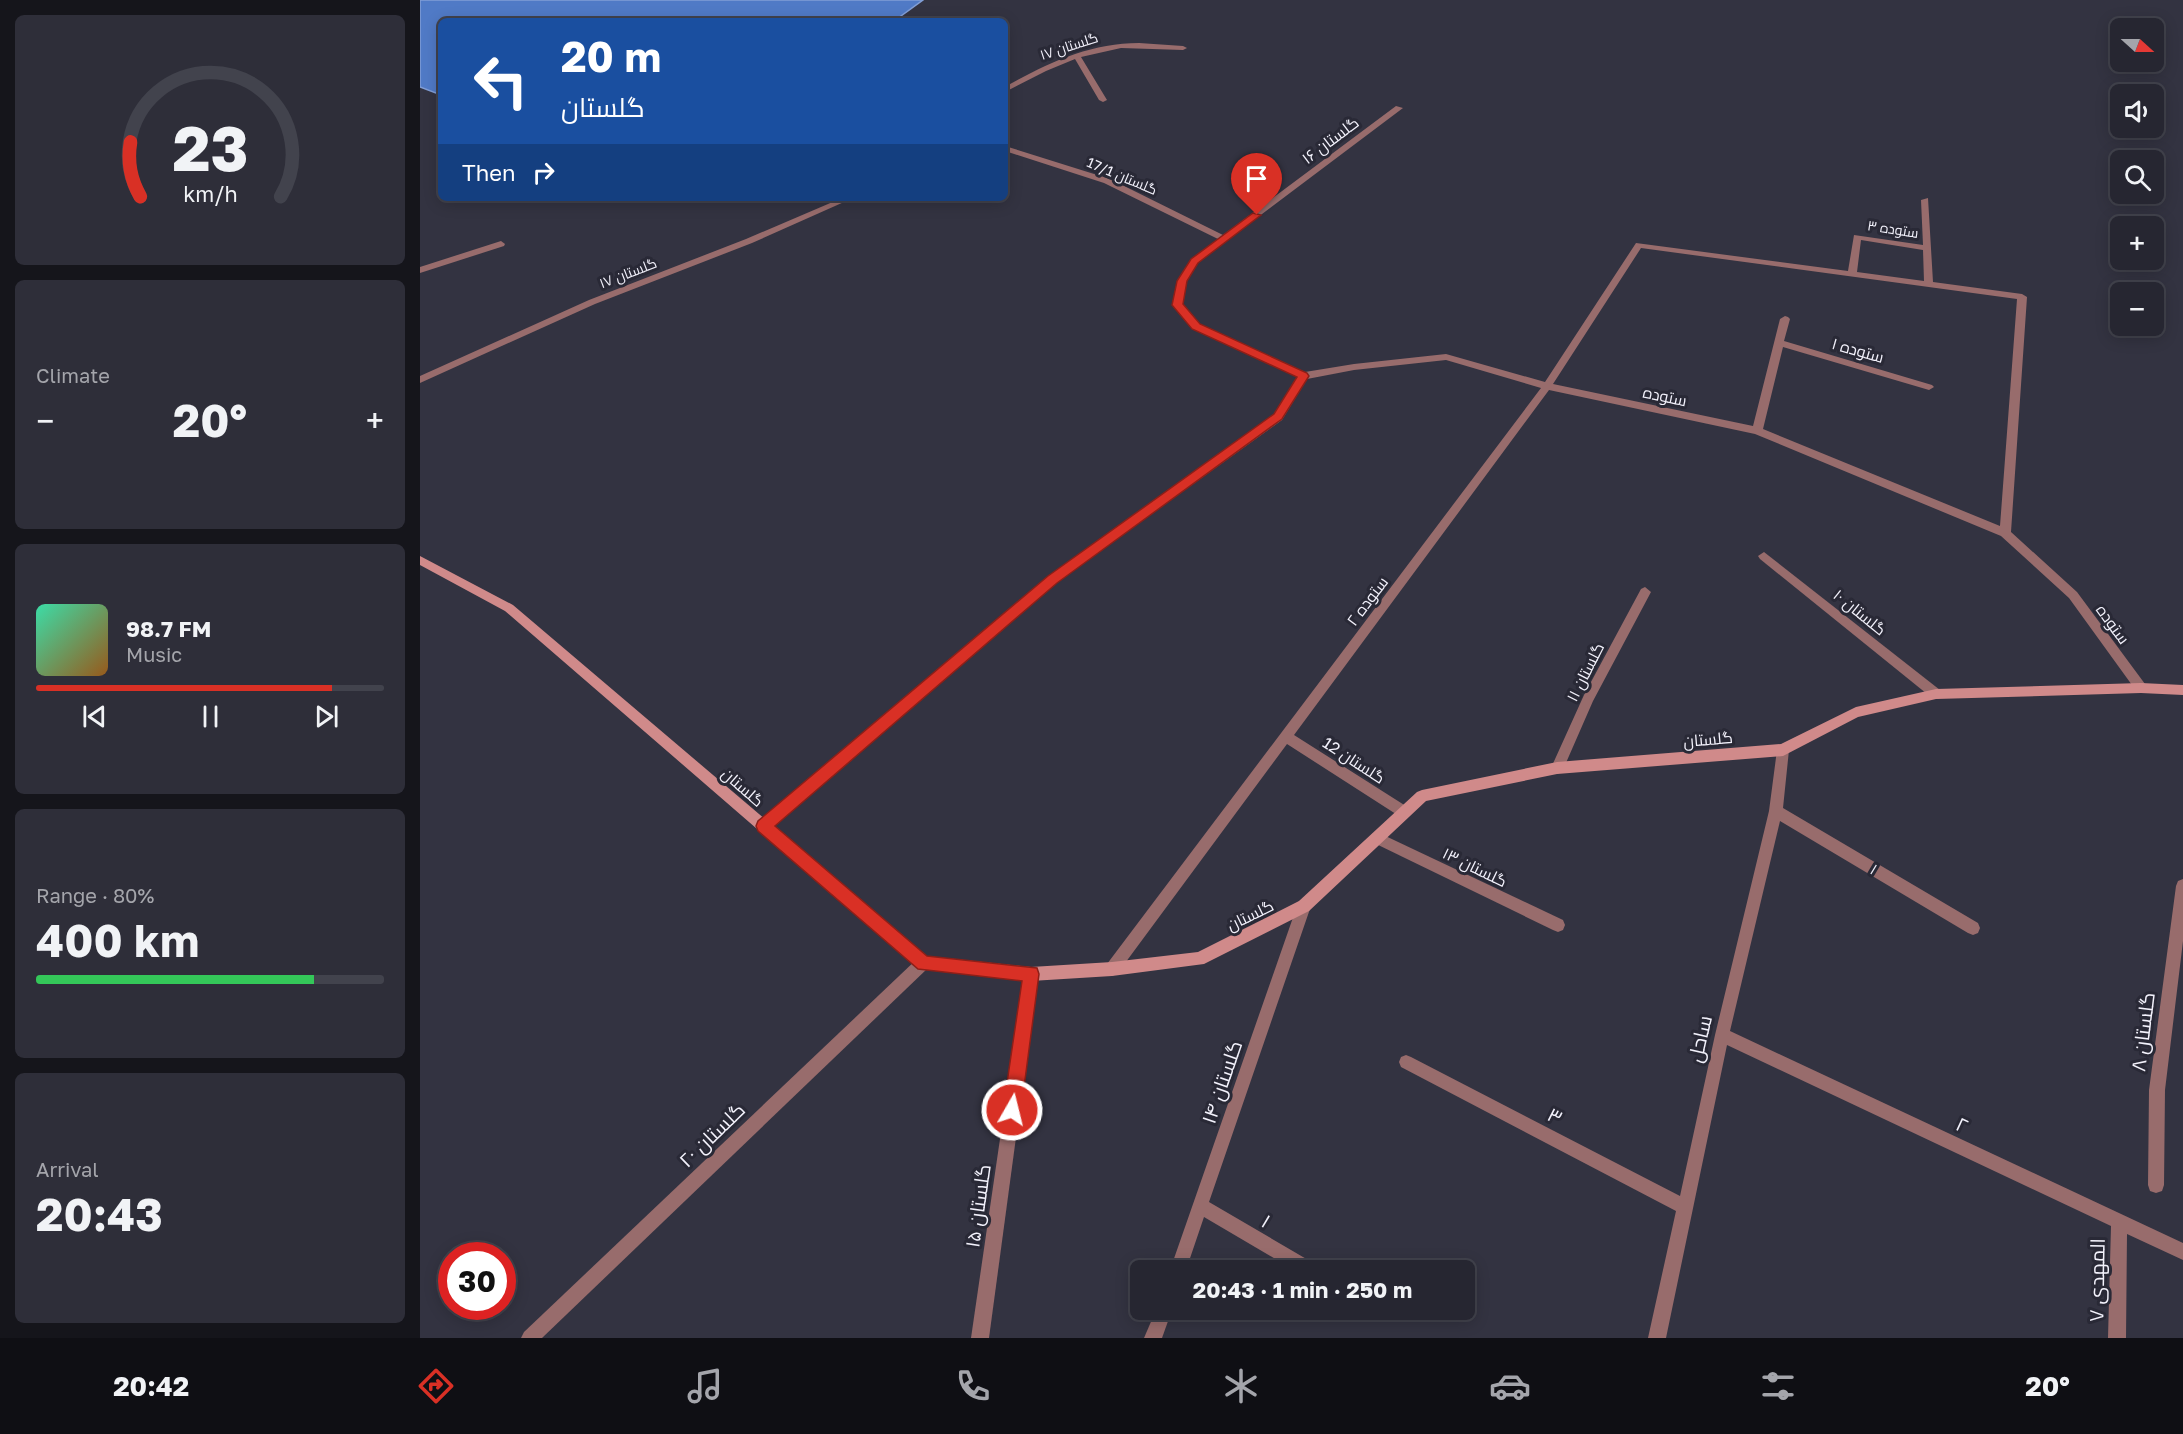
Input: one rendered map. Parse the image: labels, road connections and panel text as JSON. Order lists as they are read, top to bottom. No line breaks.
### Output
{"streets":{"street":["گلستان ۱۷","گلستان ۱۶","گلستان 17/1","ستوده ۳","ستوده ۱","ستوده","ستوده ۲","گلستان ۱۰","گلستان ۱۱","گلستان","گلستان 12","گلستان ۱۳","۱","گلستان ۸","ساحل","گلستان ۱۴","۳","۲","گلستان ۲۰","گلستان ۱۵","المهدی ۷"]},"crossings":[["گلستان ۱۶","گلستان 17/1"],["گلستان ۱۶","ستوده"],["ستوده ۳","ستوده ۲"],["ستوده","ستوده ۲"],["ستوده","گلستان"],["ستوده ۲","گلستان"],["ستوده ۲","گلستان 12"],["گلستان ۱۰","گلستان"],["گلستان ۱۱","گلستان"],["گلستان","گلستان 12"],["گلستان","گلستان ۱۳"],["گلستان","ساحل"],["گلستان","گلستان ۱۴"],["گلستان","گلستان ۲۰"],["گلستان","گلستان ۱۵"],["۱","ساحل"],["۱","گلستان ۱۴"],["ساحل","۳"],["ساحل","۲"],["۲","المهدی ۷"]],"north":"right","page":{"map_buttons":["+","−"],"turn":["20 m","گلستان"],"then":"Then","tile":["Climate",["Range · 80%","400 km"],["Arrival","20:43"]],"heat":["−","20°","+"],"song":["98.7 FM","Music"],"limit":"30","trip":"20:43 · 1 min · 250 m","tabs":["20:42","20°"],"gauge":["23","km/h"]}}
